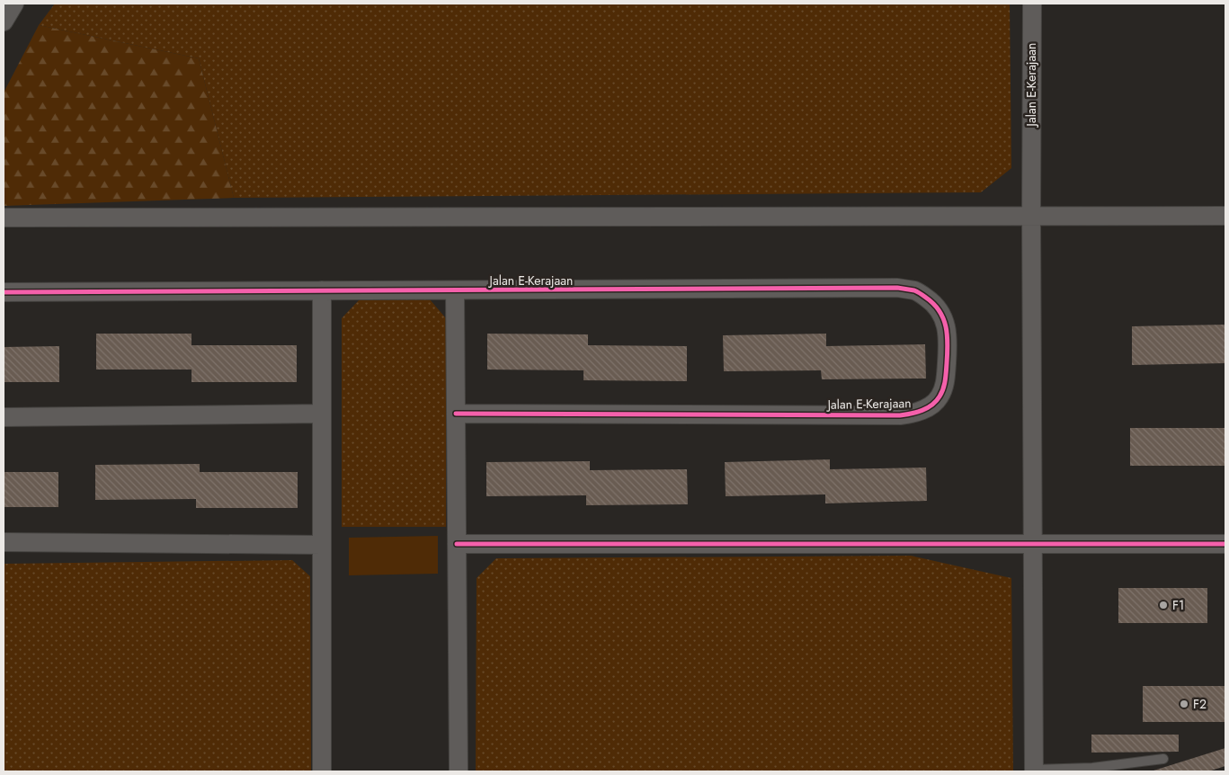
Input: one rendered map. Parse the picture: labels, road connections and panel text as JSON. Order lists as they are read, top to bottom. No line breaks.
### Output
{"streets":{"street":["Jalan E-Kerajaan"]},"places":["F1","F2"]}
